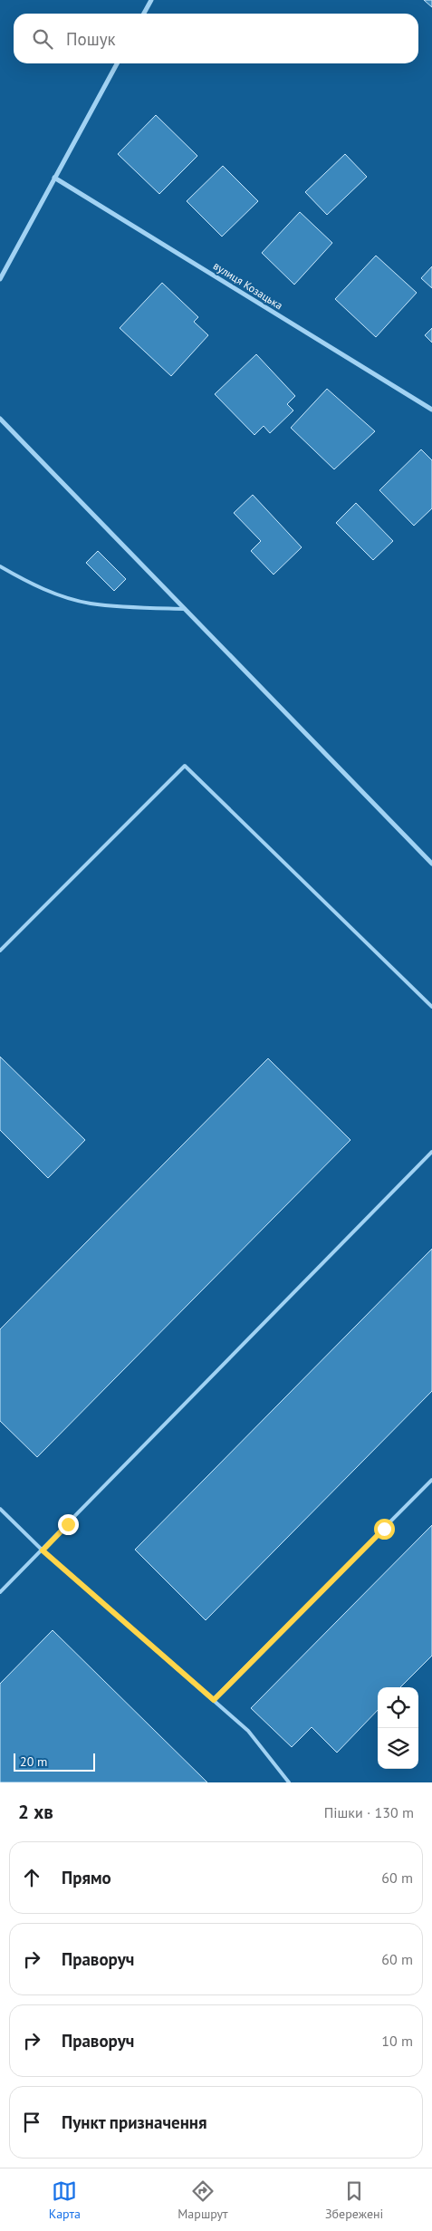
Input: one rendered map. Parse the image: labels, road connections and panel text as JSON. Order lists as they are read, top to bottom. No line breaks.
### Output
{"streets":{"street":["вулиця Козацька"]},"scale_bar":"20 m","page":{"search":"Пошук","scale":"20 m","heading":["2 хв","Пішки · 130 m"],"list":[["Прямо","60 m"],["Праворуч","60 m"],["Праворуч","10 m"],"Пункт призначення"],"nav":["Карта","Маршрут","Збережені"]}}
